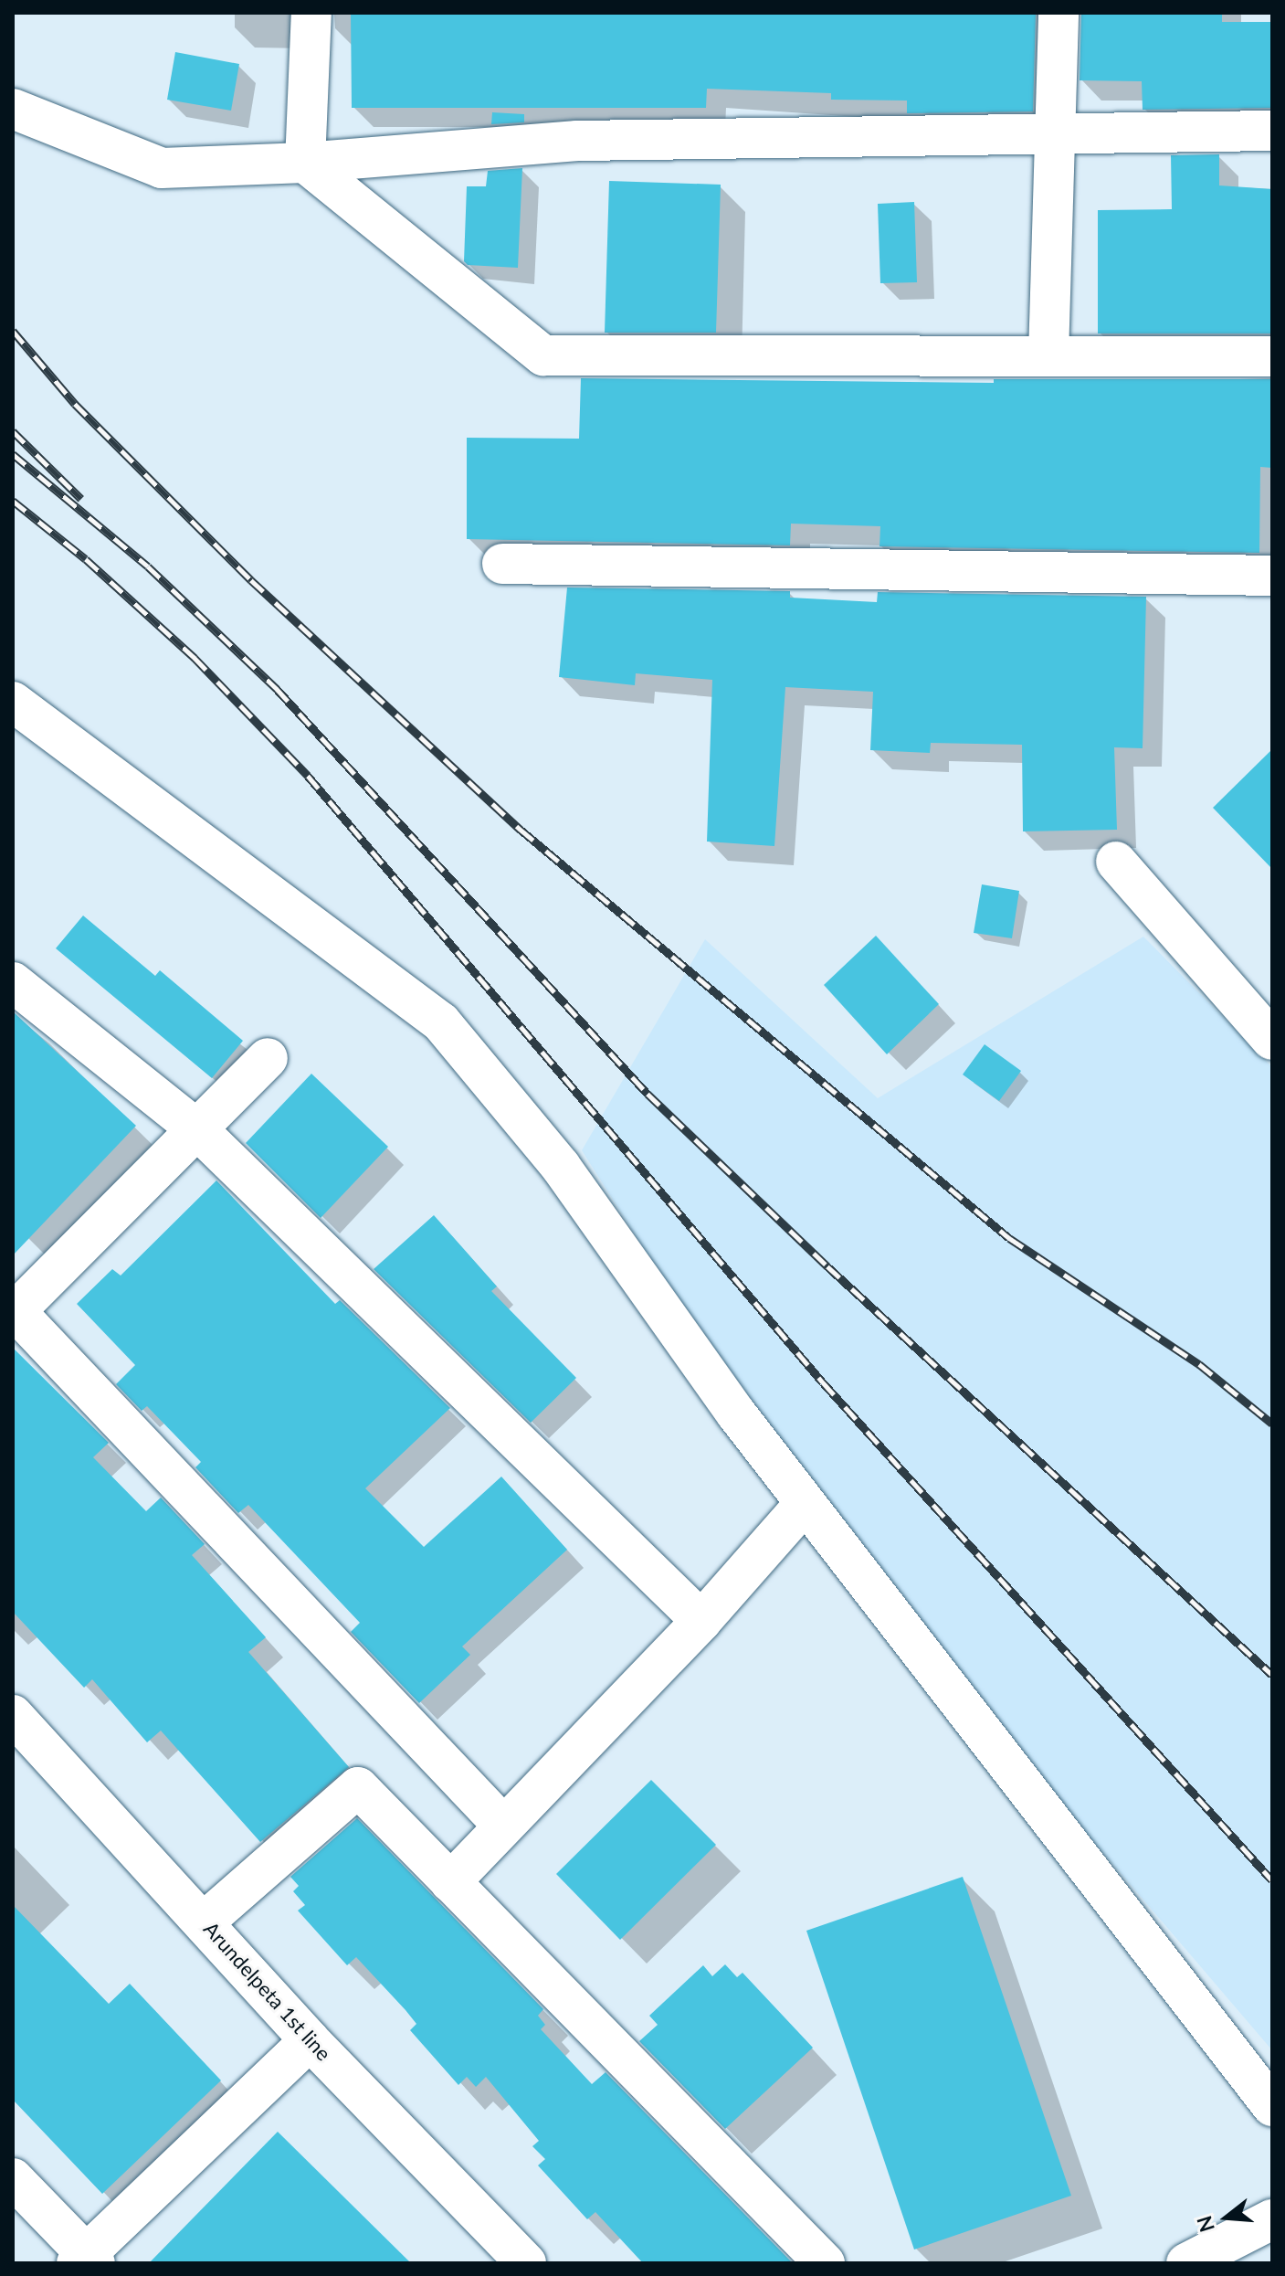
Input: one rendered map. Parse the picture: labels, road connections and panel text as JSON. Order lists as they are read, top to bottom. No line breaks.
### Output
{"streets":{"street":["Arundelpeta 1st line"]},"north":"left"}
